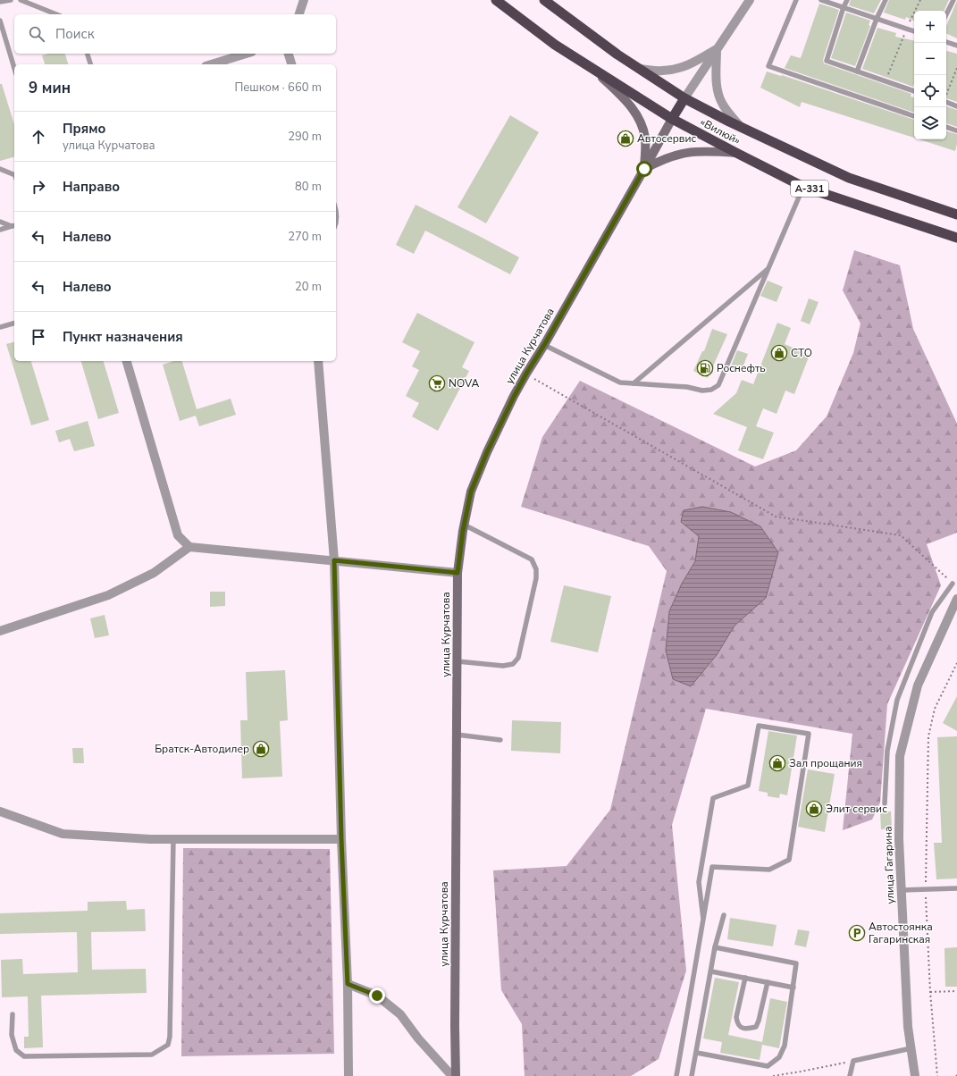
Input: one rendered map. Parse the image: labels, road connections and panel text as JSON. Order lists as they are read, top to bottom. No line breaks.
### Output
{"streets":{"highway":["«Вилюй»","А-331","улица Курчатова"],"street":["улица Гагарина"]},"crossings":[["«Вилюй»","улица Курчатова"]],"places":{"shop":["Автосервис","СТО","Братск-Автодилер","Зал прощания","Элит сервис"],"fuel station":["Роснефть"],"supermarket":["NOVA"],"parking":["Автостоянка Гагаринская"]},"page":{"map_buttons":["+","−"],"search":"Поиск","heading":["9 мин","Пешком · 660 m"],"list":[["Прямо","улица Курчатова","290 m"],["Направо","80 m"],["Налево","270 m"],["Налево","20 m"],"Пункт назначения"]}}
